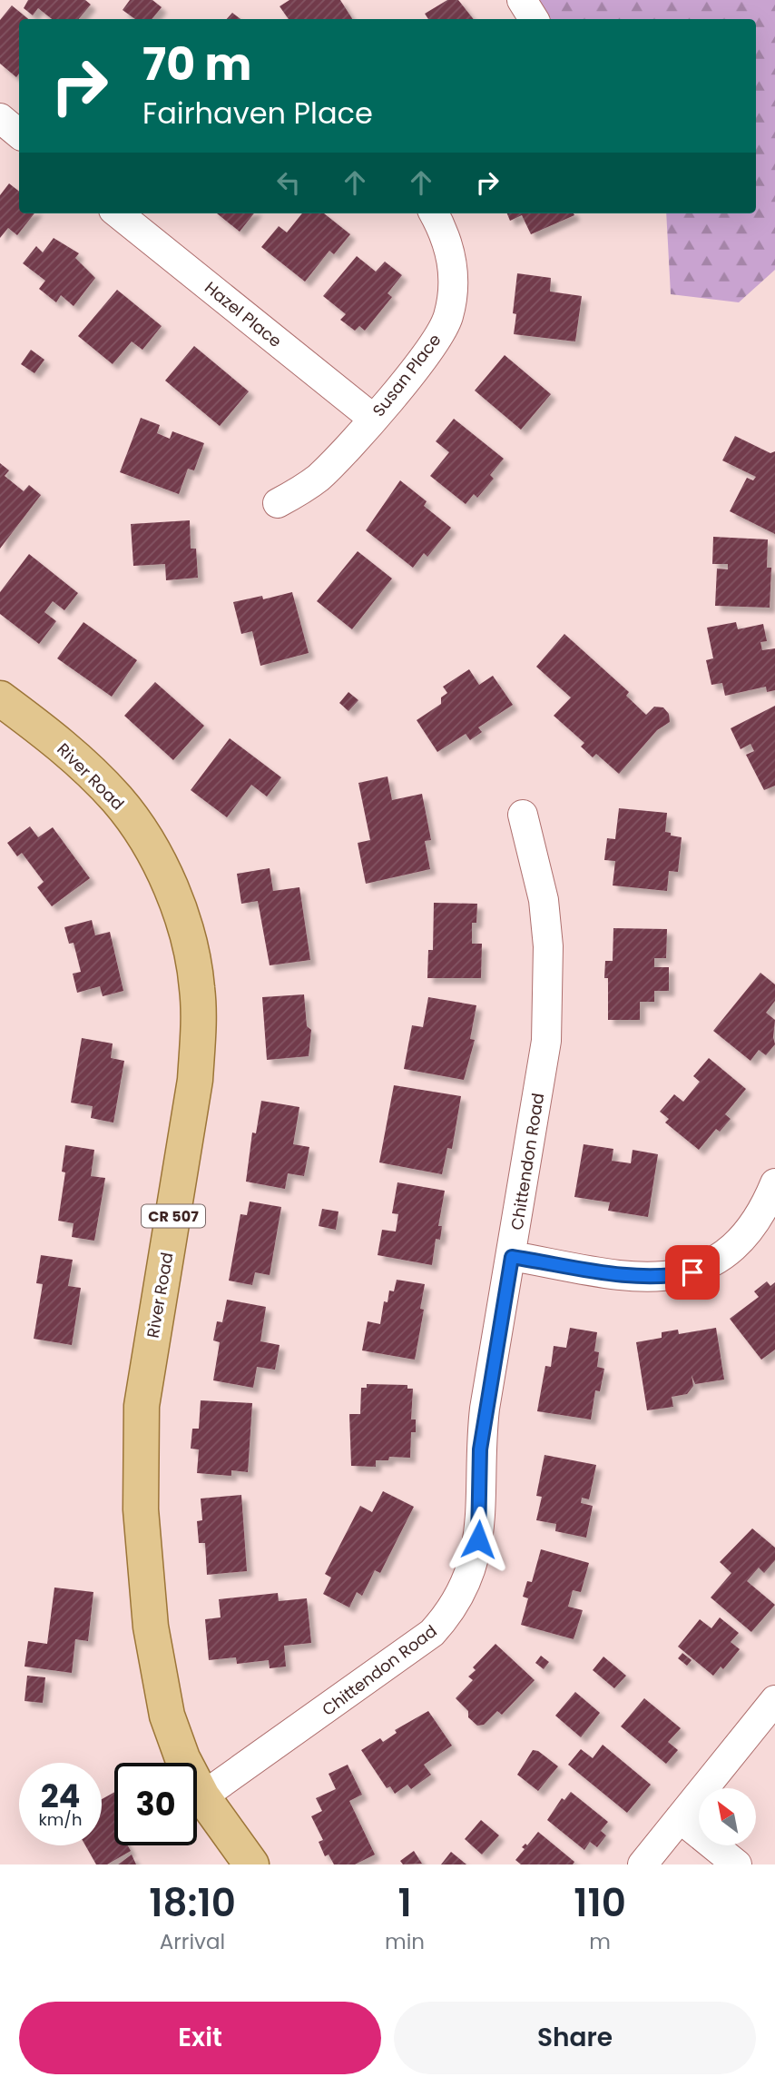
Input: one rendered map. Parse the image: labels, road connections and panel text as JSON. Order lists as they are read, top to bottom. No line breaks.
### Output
{"streets":{"main road":["River Road","CR 507"],"street":["Hazel Place","Susan Place","Chittendon Road"]},"crossings":[["Hazel Place","Susan Place"],["River Road","Chittendon Road"]],"north":"top left","page":{"turn":["70 m","Fairhaven Place"],"speed":"24 km/h","limit":"30","eta":["18:10","Arrival","1","min","110","m"],"buttons":["Exit","Share"]}}
